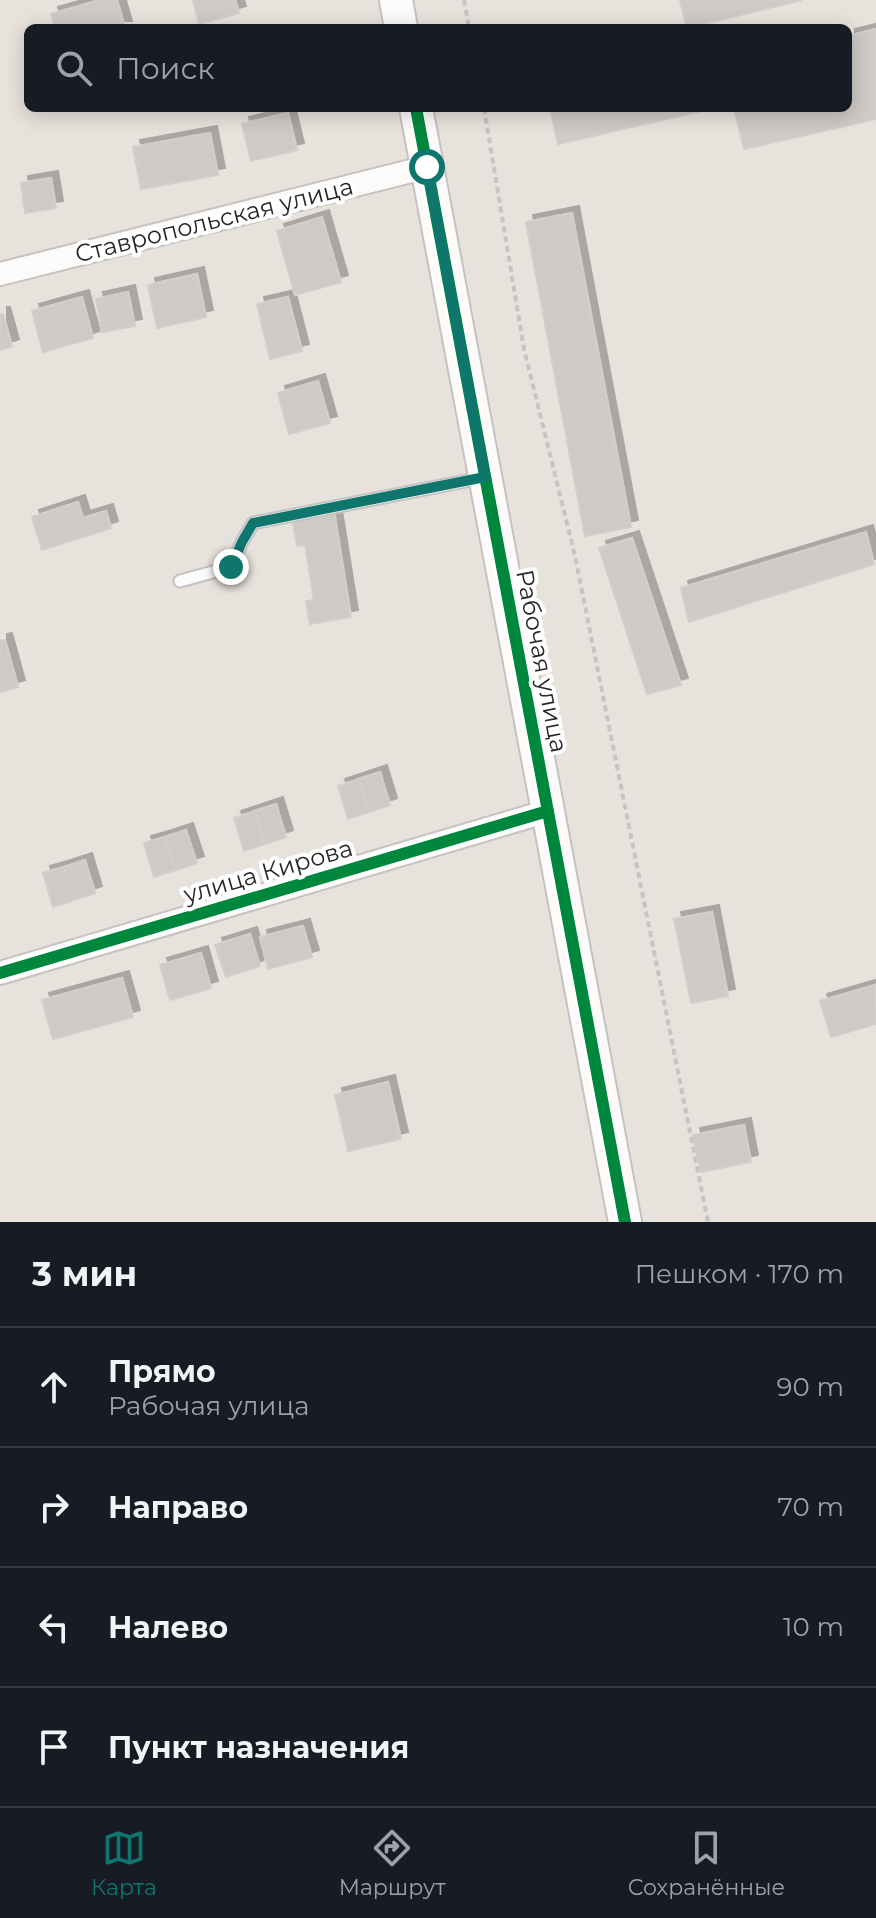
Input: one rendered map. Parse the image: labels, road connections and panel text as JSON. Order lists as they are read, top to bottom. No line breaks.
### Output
{"streets":{"street":["Ставропольская улица","Рабочая улица","улица Кирова"]},"crossings":[["Ставропольская улица","Рабочая улица"],["Рабочая улица","улица Кирова"]],"page":{"search":"Поиск","heading":["3 мин","Пешком · 170 m"],"list":[["Прямо","Рабочая улица","90 m"],["Направо","70 m"],["Налево","10 m"],"Пункт назначения"],"nav":["Карта","Маршрут","Сохранённые"]}}
